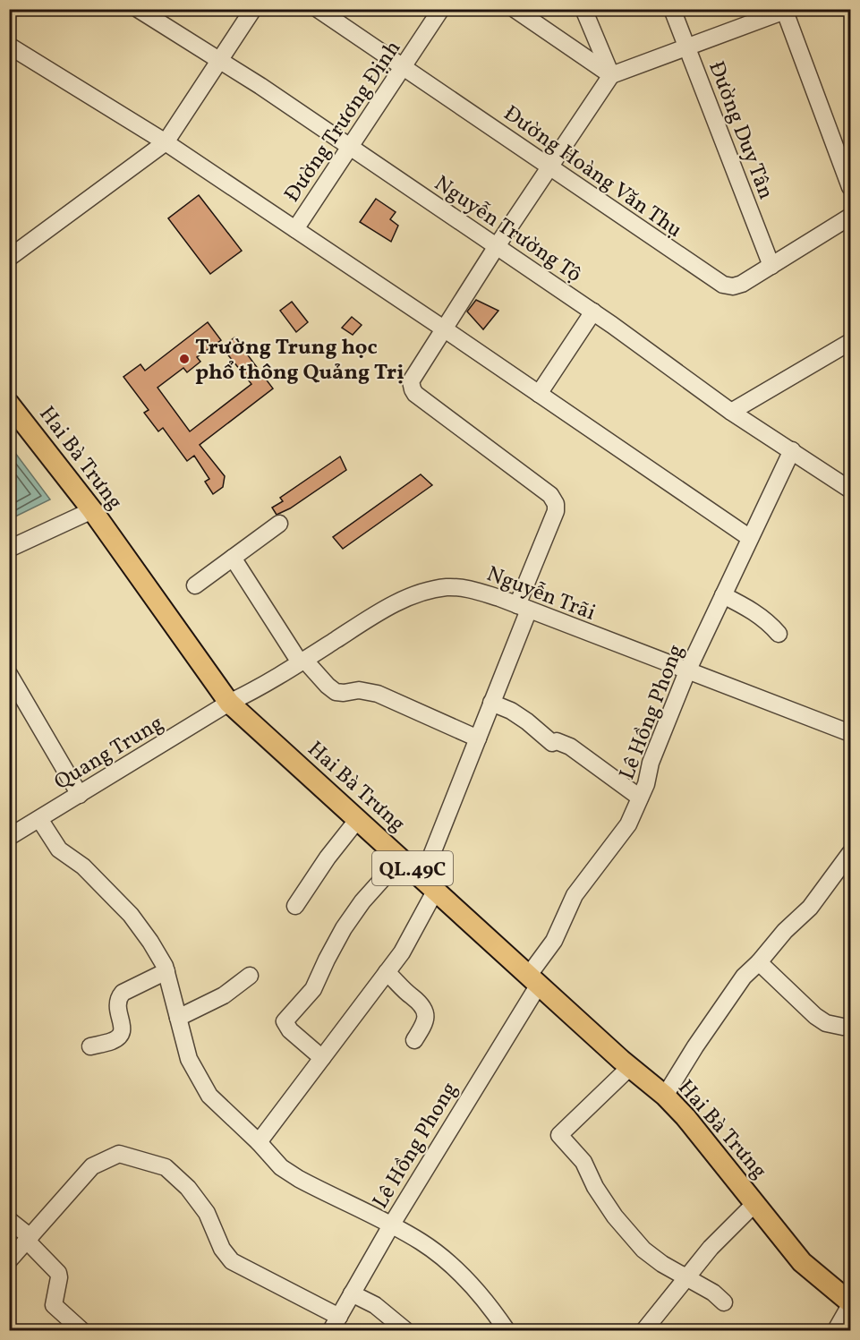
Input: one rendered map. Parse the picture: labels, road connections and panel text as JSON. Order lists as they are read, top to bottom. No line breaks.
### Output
{"streets":{"main road":["Hai Bà Trưng","QL.49C"],"street":["Đường Trương Định","Đường Duy Tân","Đường Hoàng Văn Thụ","Nguyễn Trường Tộ","Nguyễn Trãi","Lê Hồng Phong","Quang Trung"]},"crossings":[["Đường Trương Định","Đường Hoàng Văn Thụ"],["Đường Trương Định","Nguyễn Trường Tộ"],["Đường Duy Tân","Đường Hoàng Văn Thụ"],["Nguyễn Trường Tộ","Lê Hồng Phong"],["Hai Bà Trưng","Nguyễn Trãi"],["Hai Bà Trưng","Lê Hồng Phong"],["Hai Bà Trưng","Quang Trung"],["Nguyễn Trãi","Lê Hồng Phong"],["Nguyễn Trãi","Quang Trung"]],"places":["Trường Trung học phổ thông Quảng Trị"]}
